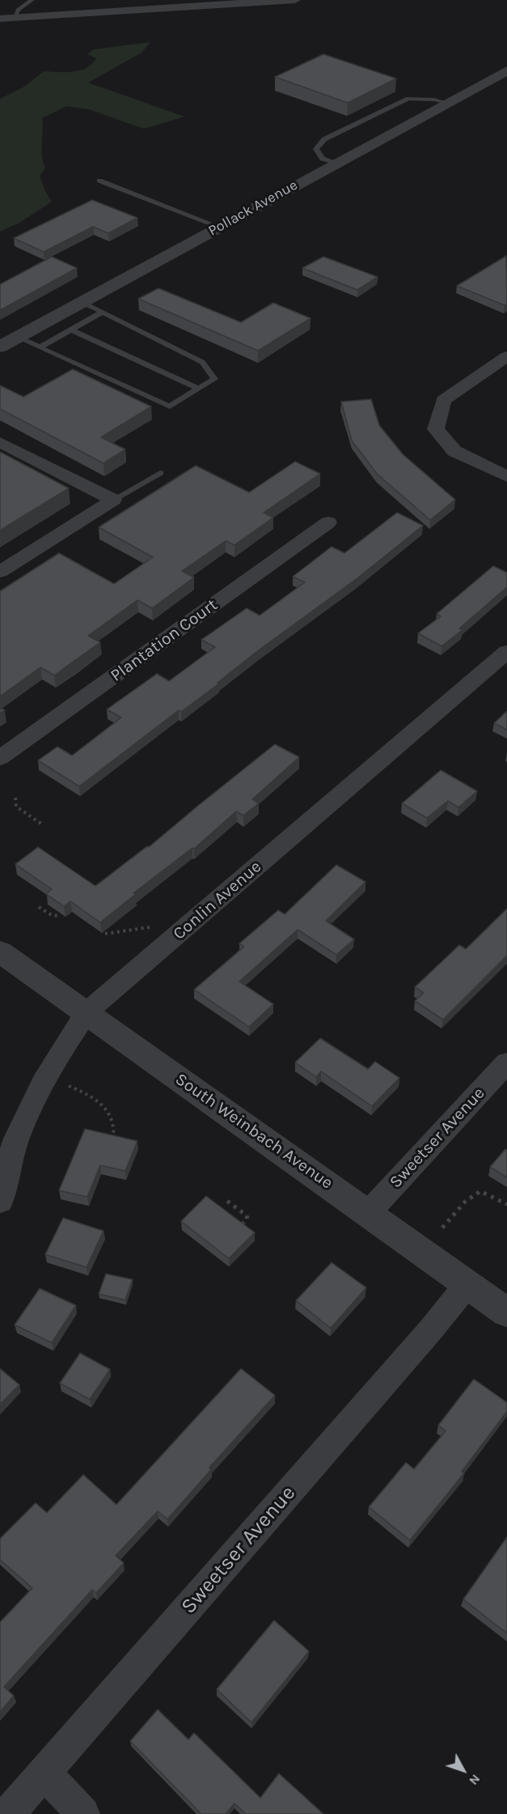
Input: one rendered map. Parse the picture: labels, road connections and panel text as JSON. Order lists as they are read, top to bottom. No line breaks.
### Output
{"streets":{"street":["Pollack Avenue","Plantation Court","Conlin Avenue","South Weinbach Avenue","Sweetser Avenue"]},"crossings":[["Conlin Avenue","South Weinbach Avenue"],["South Weinbach Avenue","Sweetser Avenue"]],"north":"bottom right"}
